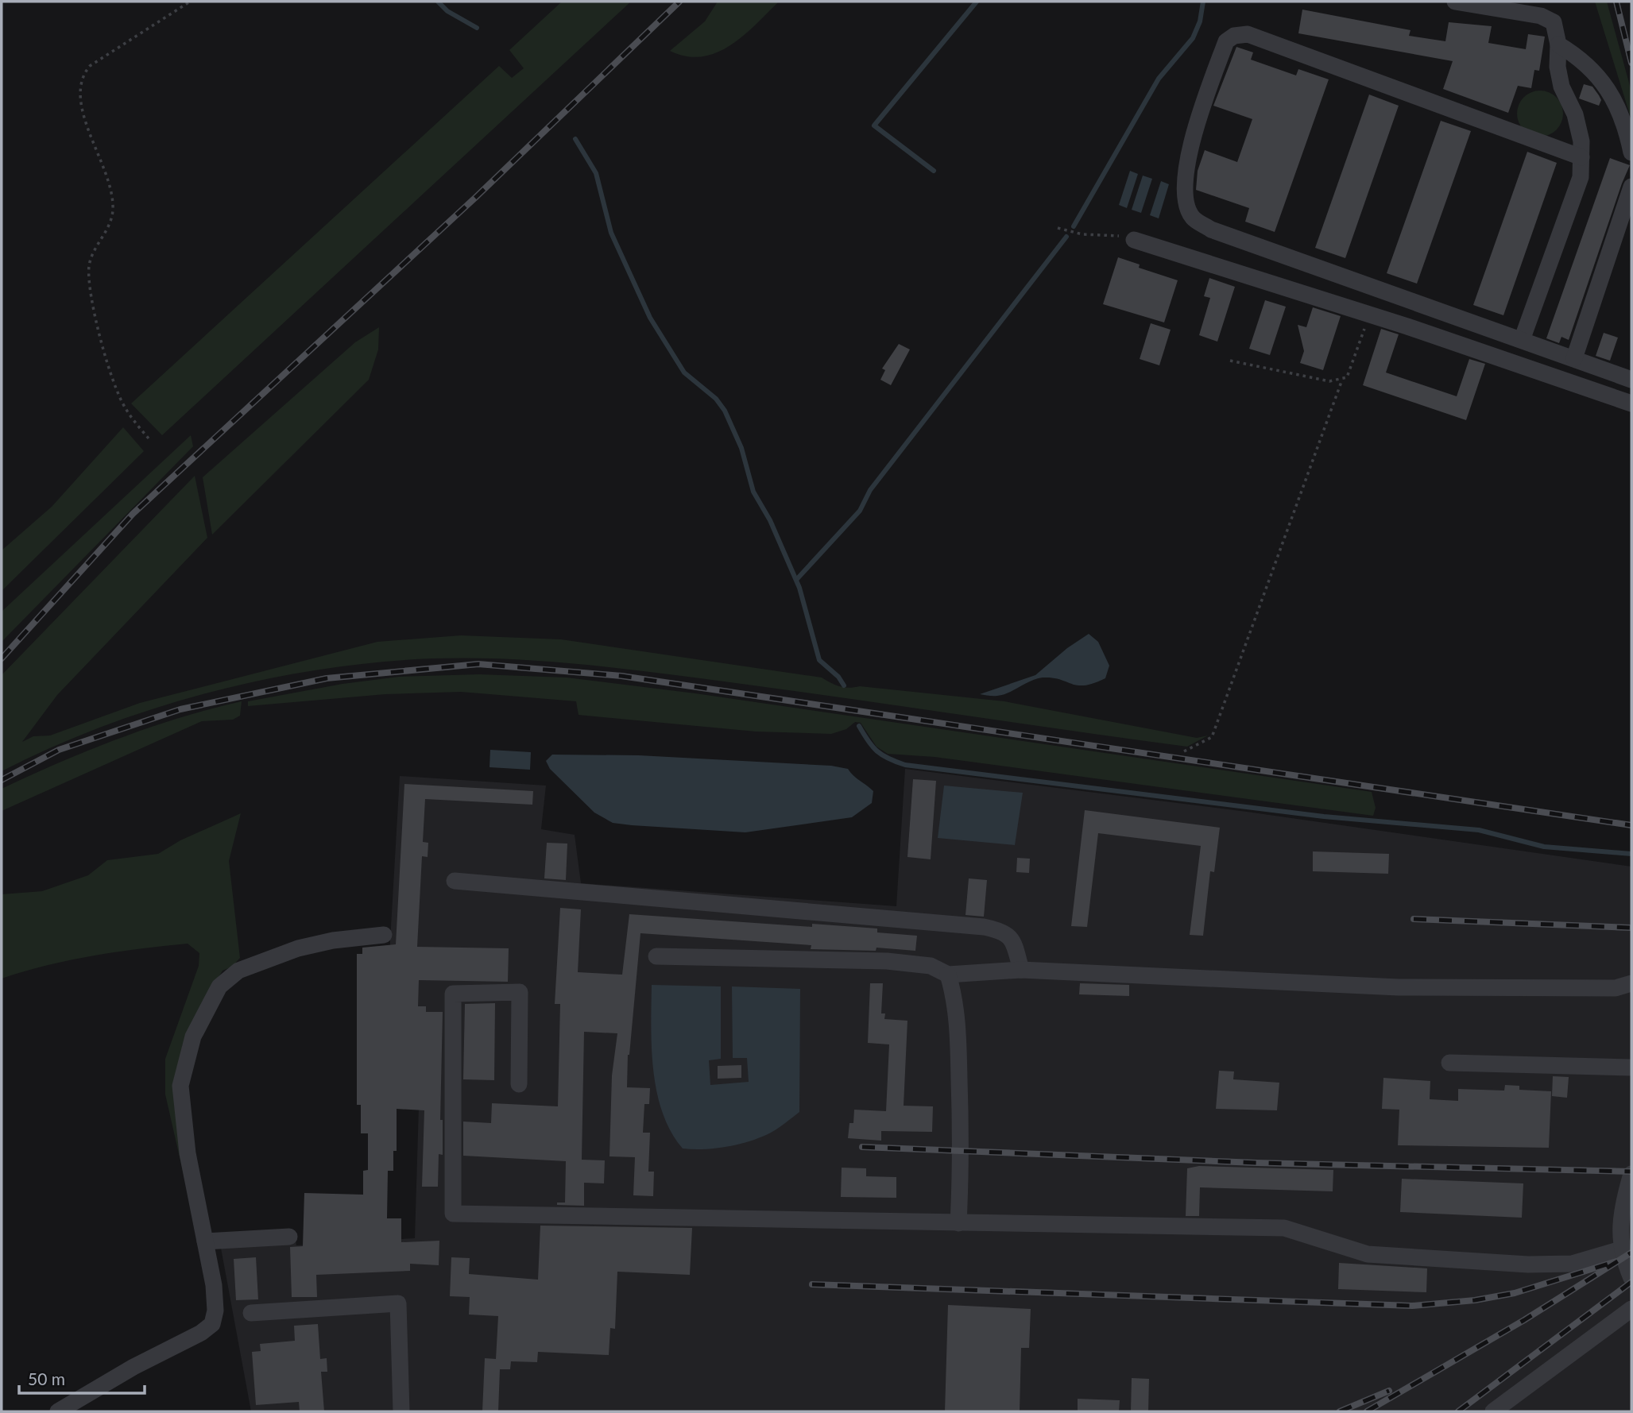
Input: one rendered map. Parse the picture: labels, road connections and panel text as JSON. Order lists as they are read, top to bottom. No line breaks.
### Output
{"scale_bar":"50 m"}
